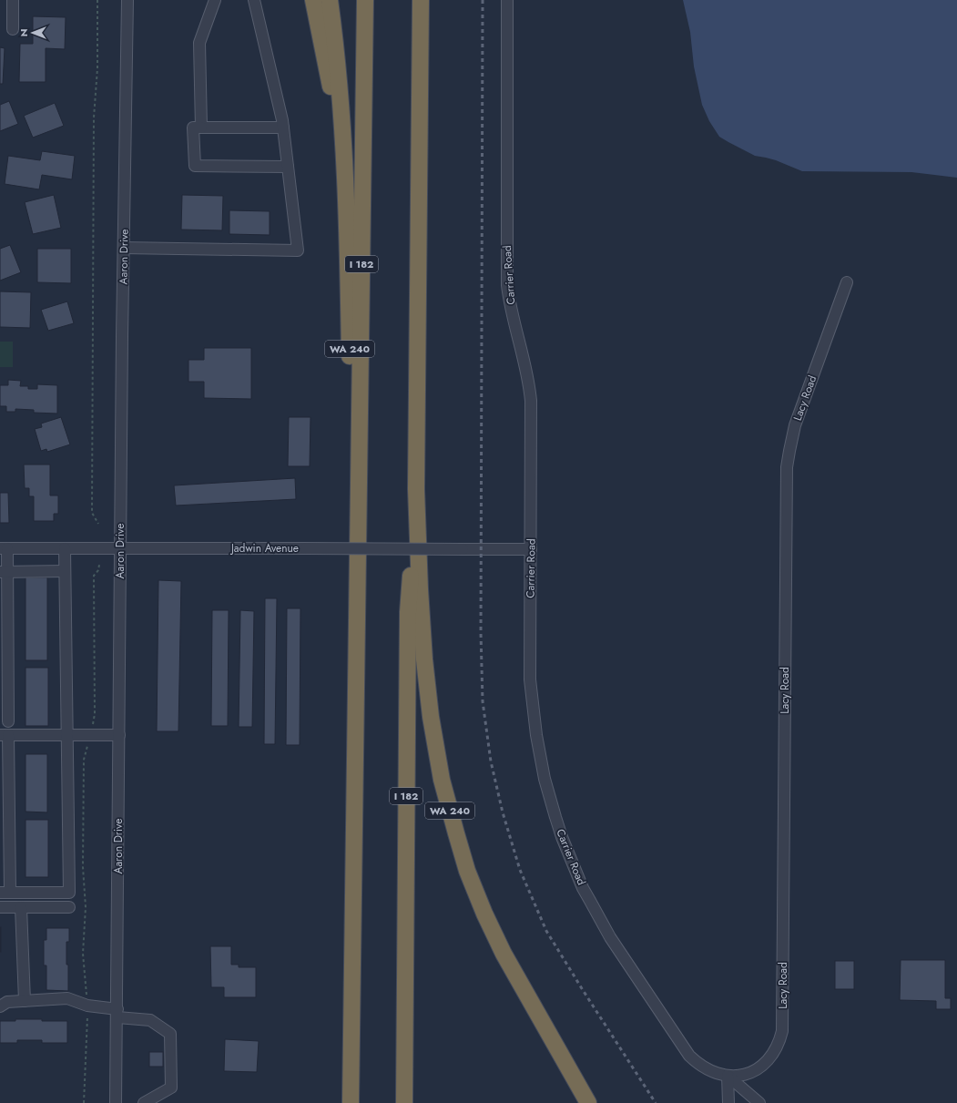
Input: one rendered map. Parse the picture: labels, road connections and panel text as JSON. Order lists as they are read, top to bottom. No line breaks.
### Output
{"streets":{"highway":["I 182","WA 240"],"street":["Aaron Drive","Carrier Road","Lacy Road","Jadwin Avenue"]},"crossings":[["Aaron Drive","Jadwin Avenue"],["I 182","WA 240"],["Carrier Road","Lacy Road"],["Carrier Road","Jadwin Avenue"]],"north":"left"}
